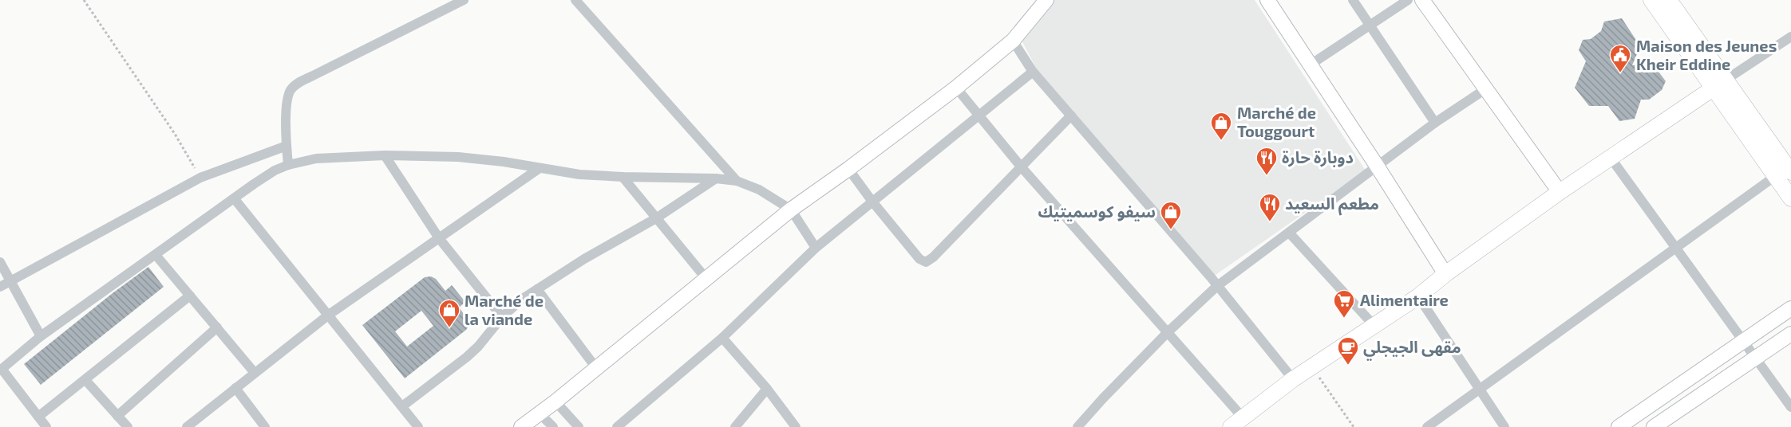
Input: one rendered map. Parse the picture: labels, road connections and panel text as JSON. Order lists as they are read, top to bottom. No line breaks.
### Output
{"places":{"public building":["Maison des Jeunes Kheir Eddine"],"shop":["Marché de Touggourt","سيفو كوسميتيك","Marché de la viande"],"restaurant":["دوبارة حارة","مطعم السعيد"],"supermarket":["Alimentaire"],"cafe":["مقهى الجيجلي"]}}
